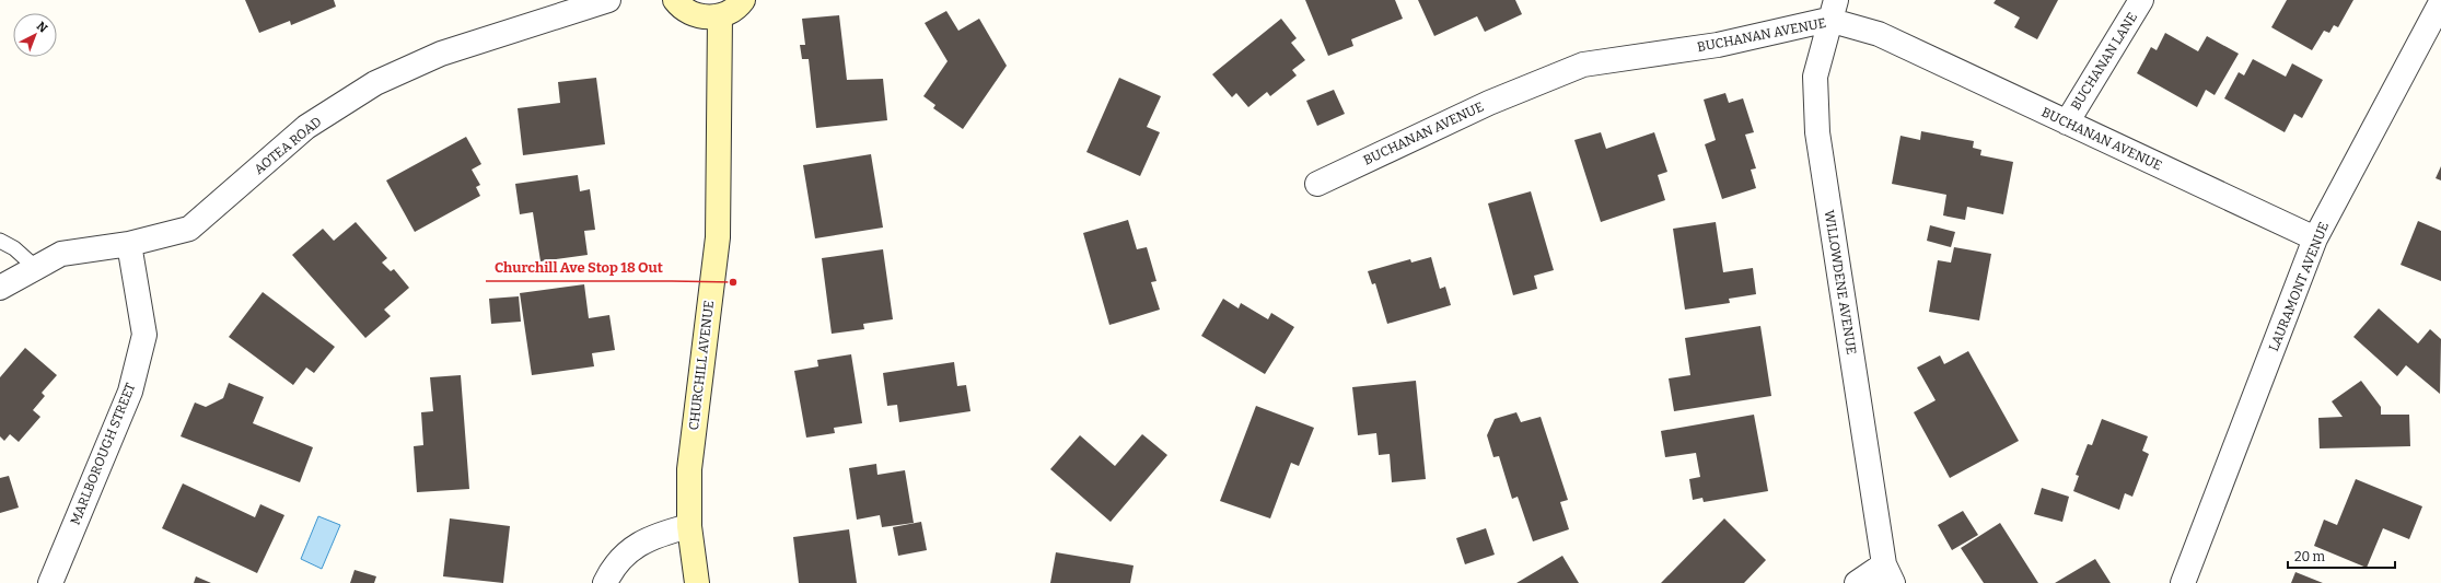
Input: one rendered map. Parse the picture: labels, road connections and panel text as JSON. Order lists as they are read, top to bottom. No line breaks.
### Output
{"streets":{"street":["BUCHANAN AVENUE","BUCHANAN LANE","AOTEA ROAD","WILLOWDENE AVENUE","LAURAMONT AVENUE","CHURCHILL AVENUE","MARLBOROUGH STREET"]},"crossings":[["BUCHANAN AVENUE","BUCHANAN LANE"],["BUCHANAN AVENUE","WILLOWDENE AVENUE"],["BUCHANAN AVENUE","LAURAMONT AVENUE"],["AOTEA ROAD","MARLBOROUGH STREET"]],"places":["Churchill Ave Stop 18 Out"],"scale_bar":"20 m","north":"top right"}
